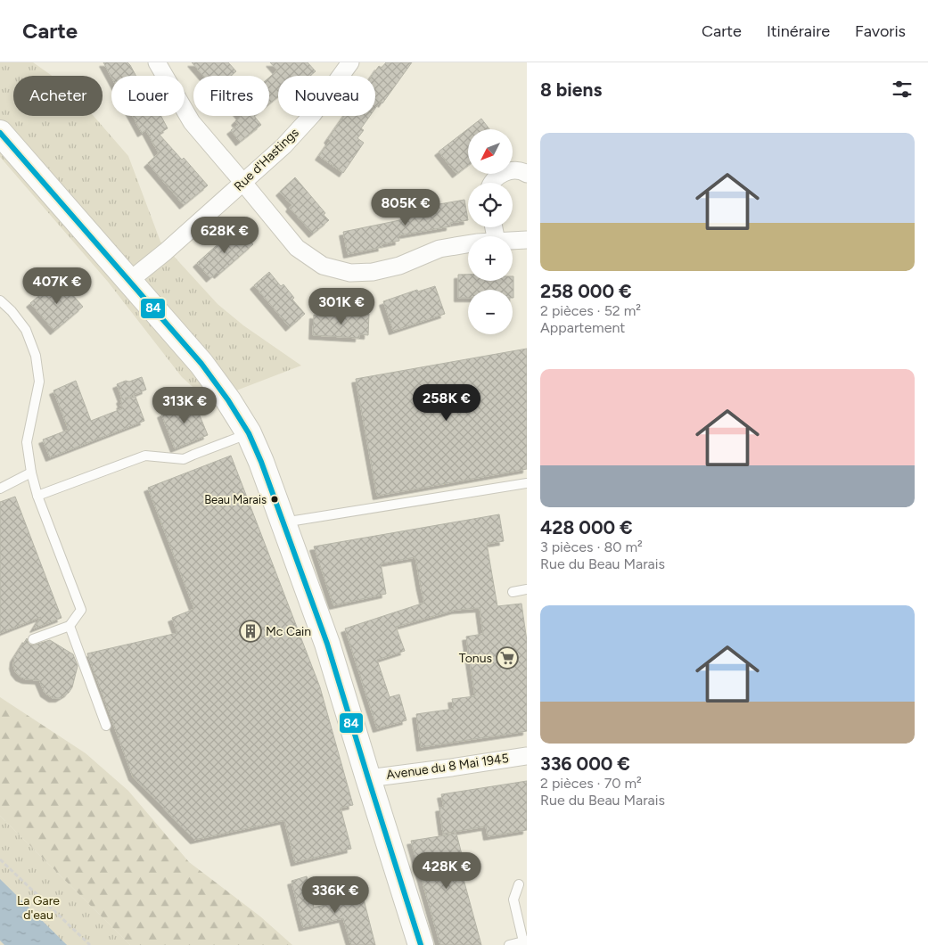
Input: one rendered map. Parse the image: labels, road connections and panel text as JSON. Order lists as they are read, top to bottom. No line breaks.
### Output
{"streets":{"street":["Rue d'Hastings","Avenue du 8 Mai 1945"]},"parks":["La Gare d'eau"],"places":{"other":["Beau Marais"],"building":["Mc Cain"],"supermarket":["Tonus"]},"lines":["transit line 84"],"north":"bottom left","page":{"header":"Carte","nav":["Carte","Itinéraire","Favoris"],"heading":"8 biens","chip":["Acheter","Louer","Filtres","Nouveau"],"list":[{"name":"258 000 €","note":"2 pièces · 52 m² · Appartement"},{"name":"428 000 €","note":"3 pièces · 80 m² · Rue du Beau Marais"},{"name":"336 000 €","note":"2 pièces · 70 m² · Rue du Beau Marais"}],"map_buttons":["+","−"],"price":["805K €","628K €","407K €","301K €","258K €","313K €","428K €","336K €"]}}
